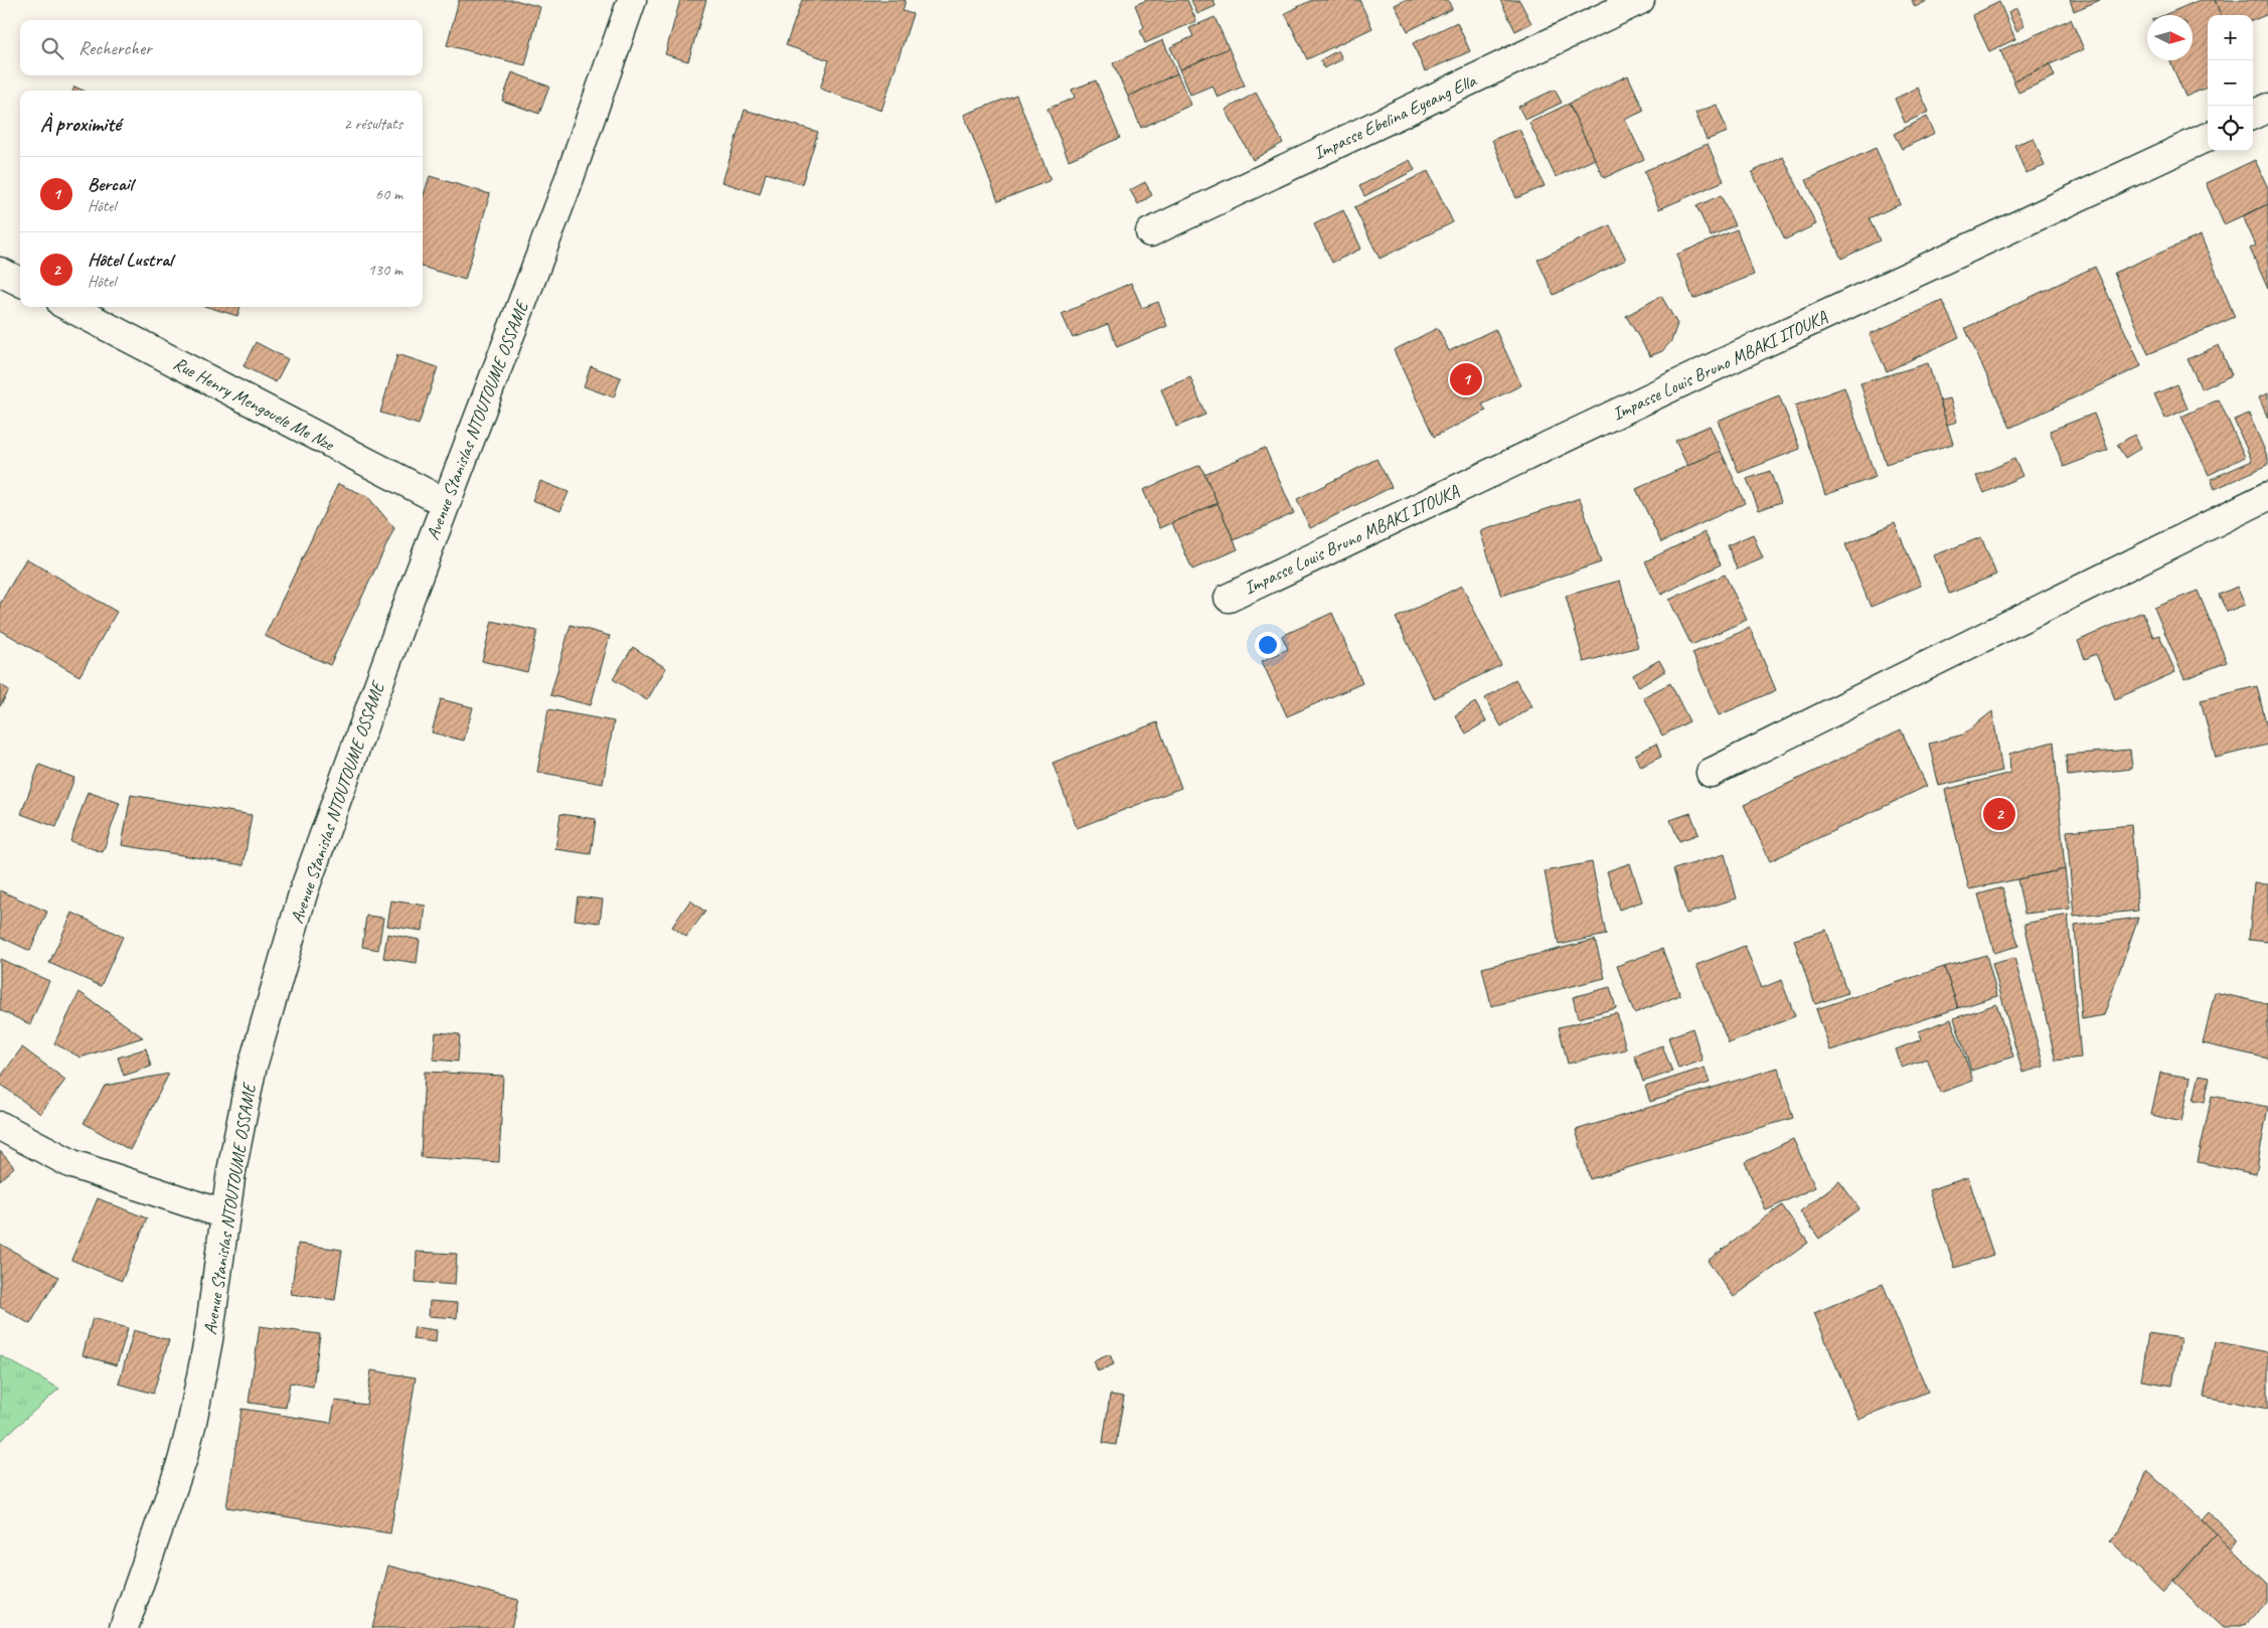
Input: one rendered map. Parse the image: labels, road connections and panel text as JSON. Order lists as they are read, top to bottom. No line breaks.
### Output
{"streets":{"street":["Impasse Ebelina Eyeang Ella","Impasse Louis Bruno MBAKI ITOUKA","Rue Henry Mengouele Me Nze","Avenue Stanislas NTOUTOUME OSSAME"]},"crossings":[["Rue Henry Mengouele Me Nze","Avenue Stanislas NTOUTOUME OSSAME"]],"north":"right","page":{"map_buttons":["+","−"],"search":"Rechercher","heading":["À proximité","2 résultats"],"list":[{"mark":"1","name":"Bercail","note":"Hôtel","value":"60 m"},{"mark":"2","name":"Hôtel Lustral","note":"Hôtel","value":"130 m"}],"pins":["1","2"]}}
